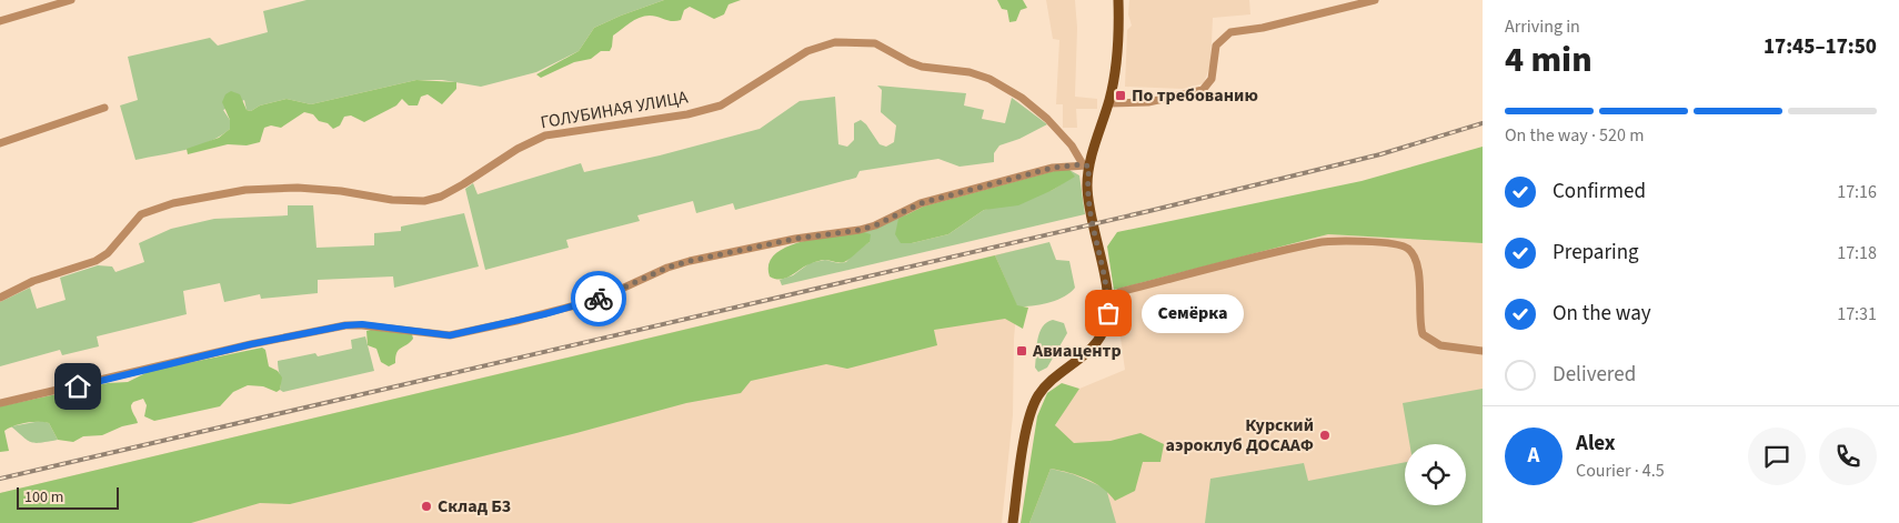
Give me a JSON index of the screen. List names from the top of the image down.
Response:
{
  "streets": {
    "street": ["ГОЛУБИНАЯ УЛИЦА"]
  },
  "places": {
    "transit": ["По требованию", "Авиацентр"],
    "other": ["Семёрка", "Курский аэроклуб ДОСААФ", "Склад Б3"]
  },
  "scale_bar": "100 m",
  "page": {
    "heading": ["4 min", "Arriving in", "17:45–17:50"],
    "panel": ["Alex", "Courier · 4.5"],
    "bar": "On the way · 520 m",
    "list": [
      ["Confirmed", "17:16"],
      ["Preparing", "17:18"],
      ["On the way", "17:31"],
      "Delivered"
    ],
    "bubble": "Семёрка",
    "round": "A",
    "scale": "100 m"
  }
}
